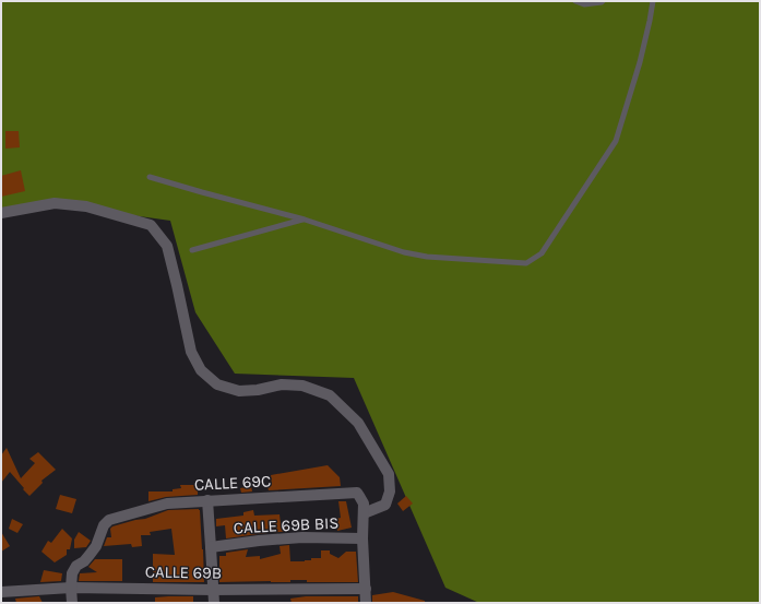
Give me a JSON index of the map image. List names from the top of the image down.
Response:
{
  "streets": {
    "street": ["CALLE 69C", "CALLE 69B BIS", "CALLE 69B"]
  },
  "crossings": [
    ["CALLE 69C", "CALLE 69B"]
  ]
}
